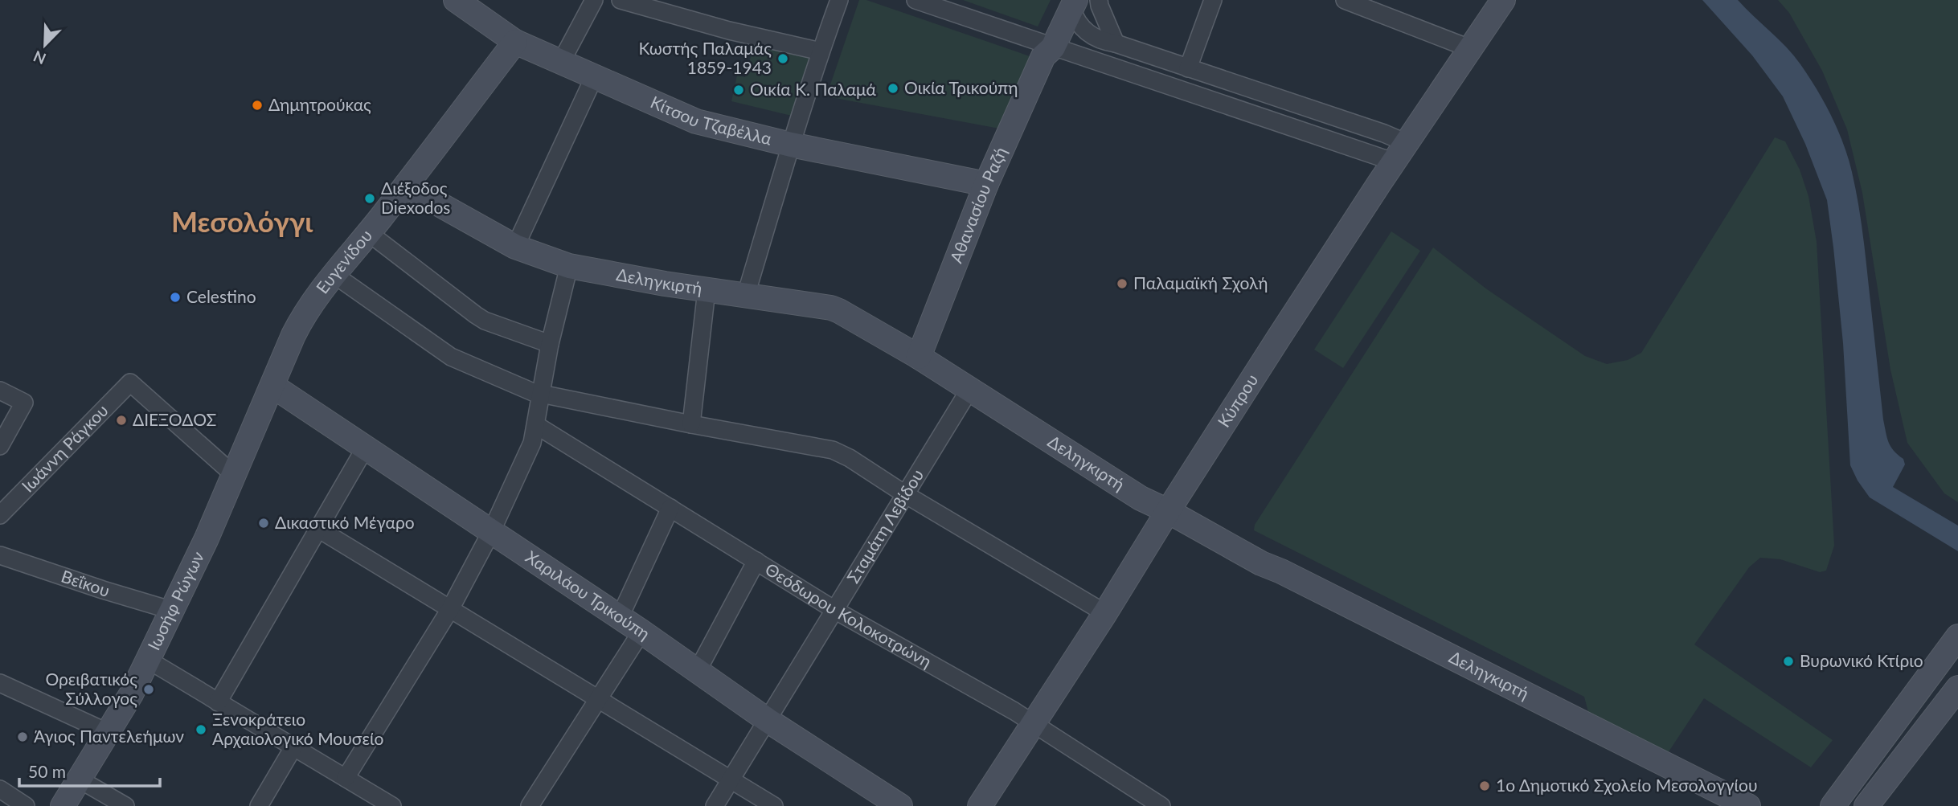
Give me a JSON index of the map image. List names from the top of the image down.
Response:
{
  "streets": {
    "street": [
      "Κίτσου Τζαβέλλα",
      "Αθανασίου Ραζή",
      "Ευγενίδου",
      "Δεληγκιρτή",
      "Κύπρου",
      "Ιωάννη Ράγκου",
      "Σταμάτη Λεβίδου",
      "Βεΐκου",
      "Χαριλάου Τρικούπη",
      "Ιωσήφ Ρώγων",
      "Θεόδωρου Κολοκοτρώνη"
    ]
  },
  "crossings": [
    ["Κίτσου Τζαβέλλα", "Αθανασίου Ραζή"],
    ["Κίτσου Τζαβέλλα", "Ευγενίδου"],
    ["Αθανασίου Ραζή", "Δεληγκιρτή"],
    ["Ευγενίδου", "Δεληγκιρτή"],
    ["Ευγενίδου", "Χαριλάου Τρικούπη"],
    ["Ευγενίδου", "Ιωσήφ Ρώγων"],
    ["Δεληγκιρτή", "Κύπρου"],
    ["Δεληγκιρτή", "Σταμάτη Λεβίδου"],
    ["Κύπρου", "Θεόδωρου Κολοκοτρώνη"],
    ["Ιωάννη Ράγκου", "Ιωσήφ Ρώγων"],
    ["Σταμάτη Λεβίδου", "Χαριλάου Τρικούπη"],
    ["Σταμάτη Λεβίδου", "Θεόδωρου Κολοκοτρώνη"],
    ["Βεΐκου", "Ιωσήφ Ρώγων"],
    ["Χαριλάου Τρικούπη", "Ιωσήφ Ρώγων"]
  ],
  "districts": ["Μεσολόγγι"],
  "places": [
    "Κωστής Παλαμάς 1859-1943",
    "Οικία Τρικούπη",
    "Οικία Κ. Παλαμά",
    "Δημητρούκας",
    "Διέξοδος Diexodos",
    "Παλαμαϊκή Σχολή",
    "Celestino",
    "ΔΙΕΞΟΔΟΣ",
    "Δικαστικό Μέγαρο",
    "Βυρωνικό Κτίριο",
    "Ορειβατικός Σύλλογος",
    "Ξενοκράτειο Αρχαιολογικό Μουσείο",
    "Άγιος Παντελεήμων",
    "1ο Δημοτικό Σχολείο Μεσολογγίου"
  ],
  "scale_bar": "50 m",
  "north": "bottom left"
}
